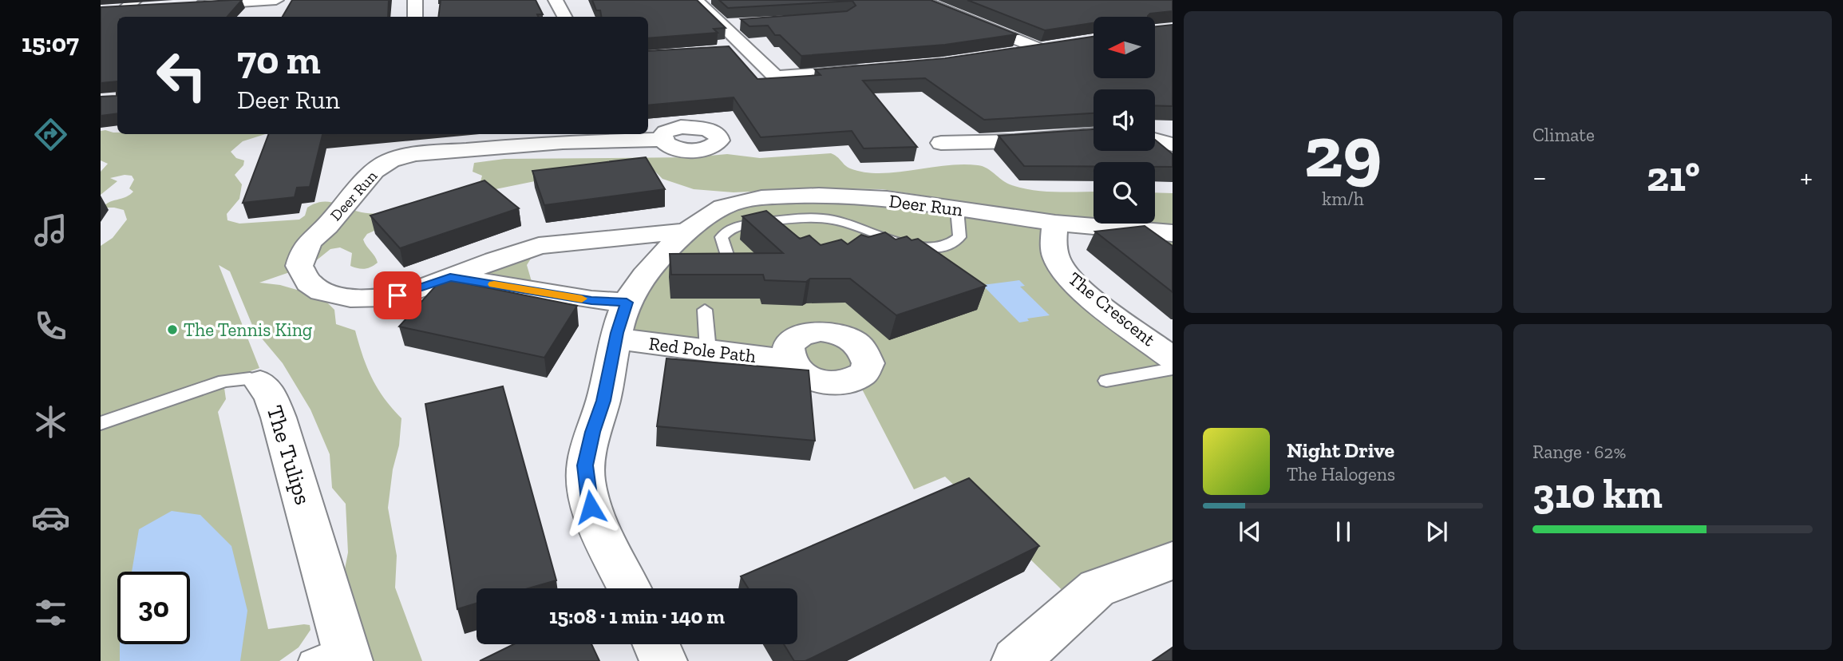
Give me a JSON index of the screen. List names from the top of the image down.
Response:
{
  "streets": {
    "street": [
      "Deer Run",
      "The Crescent",
      "Red Pole Path",
      "The Tulips"
    ]
  },
  "crossings": [
    ["Deer Run", "The Crescent"]
  ],
  "places": ["The Tennis King"],
  "north": "left",
  "page": {
    "tabs": "15:07",
    "tile": [
      ["29", "km/h"],
      "Climate",
      ["Range · 62%", "310 km"]
    ],
    "turn": ["70 m", "Deer Run"],
    "heat": ["−", "21°", "+"],
    "song": ["Night Drive", "The Halogens"],
    "limit": "30",
    "trip": "15:08 · 1 min · 140 m"
  }
}
